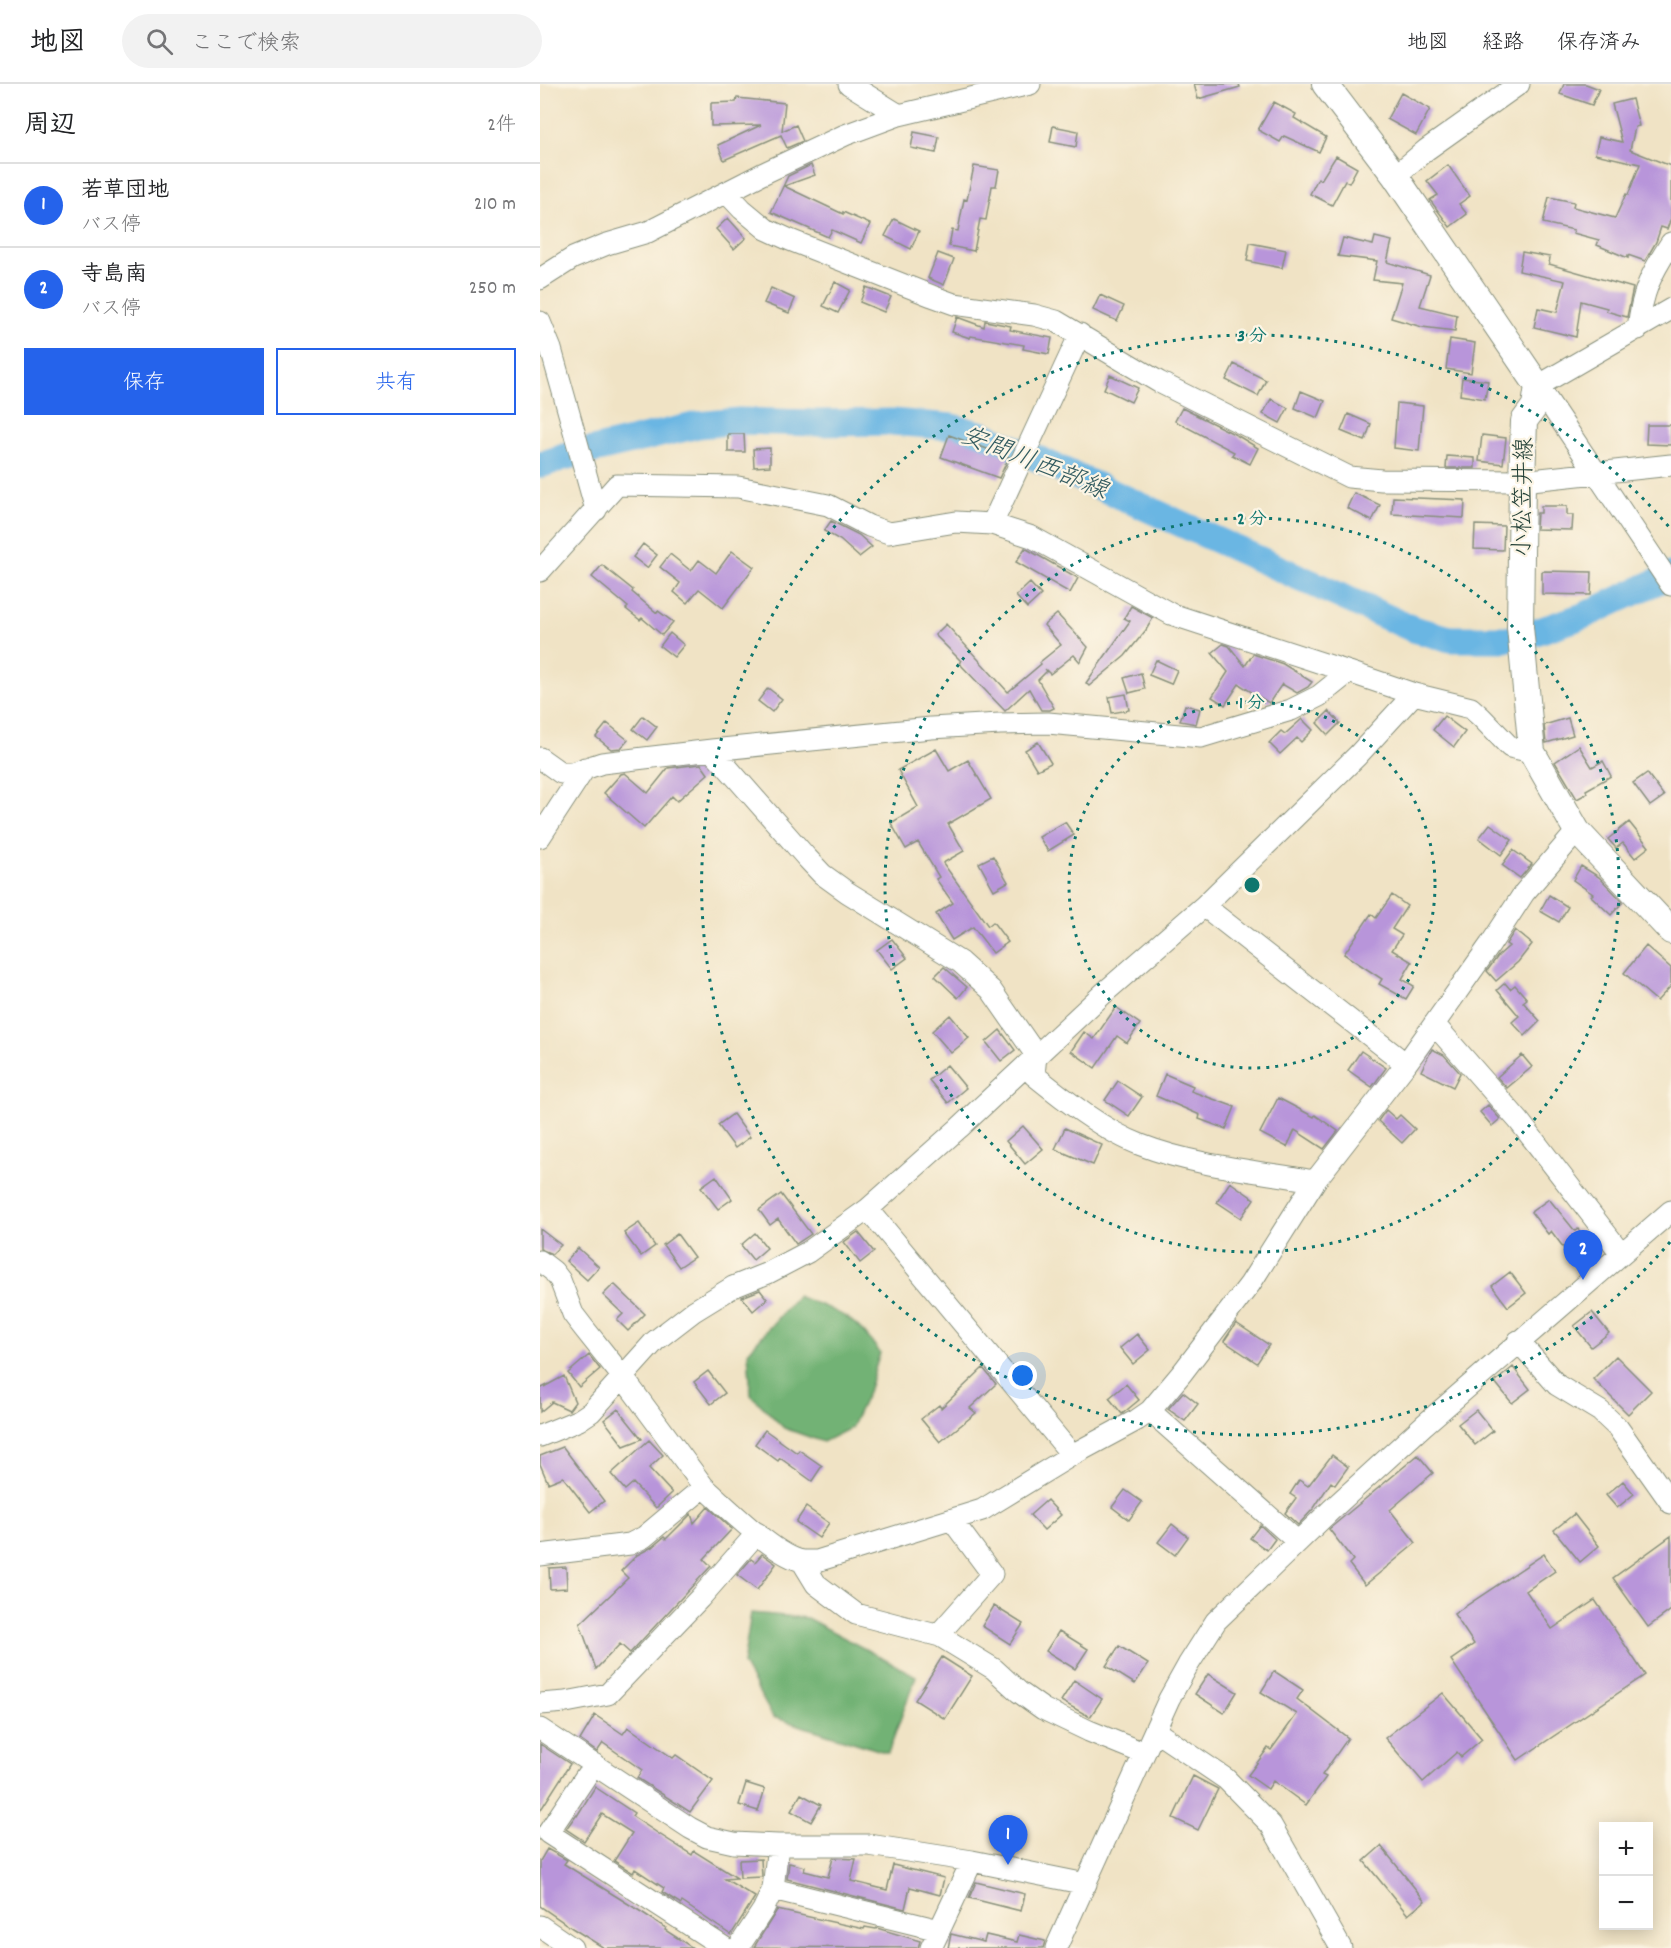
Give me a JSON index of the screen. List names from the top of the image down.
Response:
{
  "streets": {
    "main road": ["小松笠井線"]
  },
  "water": ["安間川西部線"],
  "page": {
    "header": "地図",
    "search": "ここで検索",
    "nav": ["地図", "経路", "保存済み"],
    "heading": ["周辺", "2件"],
    "list": [
      {
        "mark": "1",
        "name": "若草団地",
        "note": "バス停",
        "value": "210 m"
      },
      {
        "mark": "2",
        "name": "寺島南",
        "note": "バス停",
        "value": "250 m"
      }
    ],
    "buttons": ["保存", "共有"],
    "pins": ["2", "1"],
    "map_buttons": ["+", "−"]
  },
  "rings": ["3 分", "2 分", "1 分"]
}
